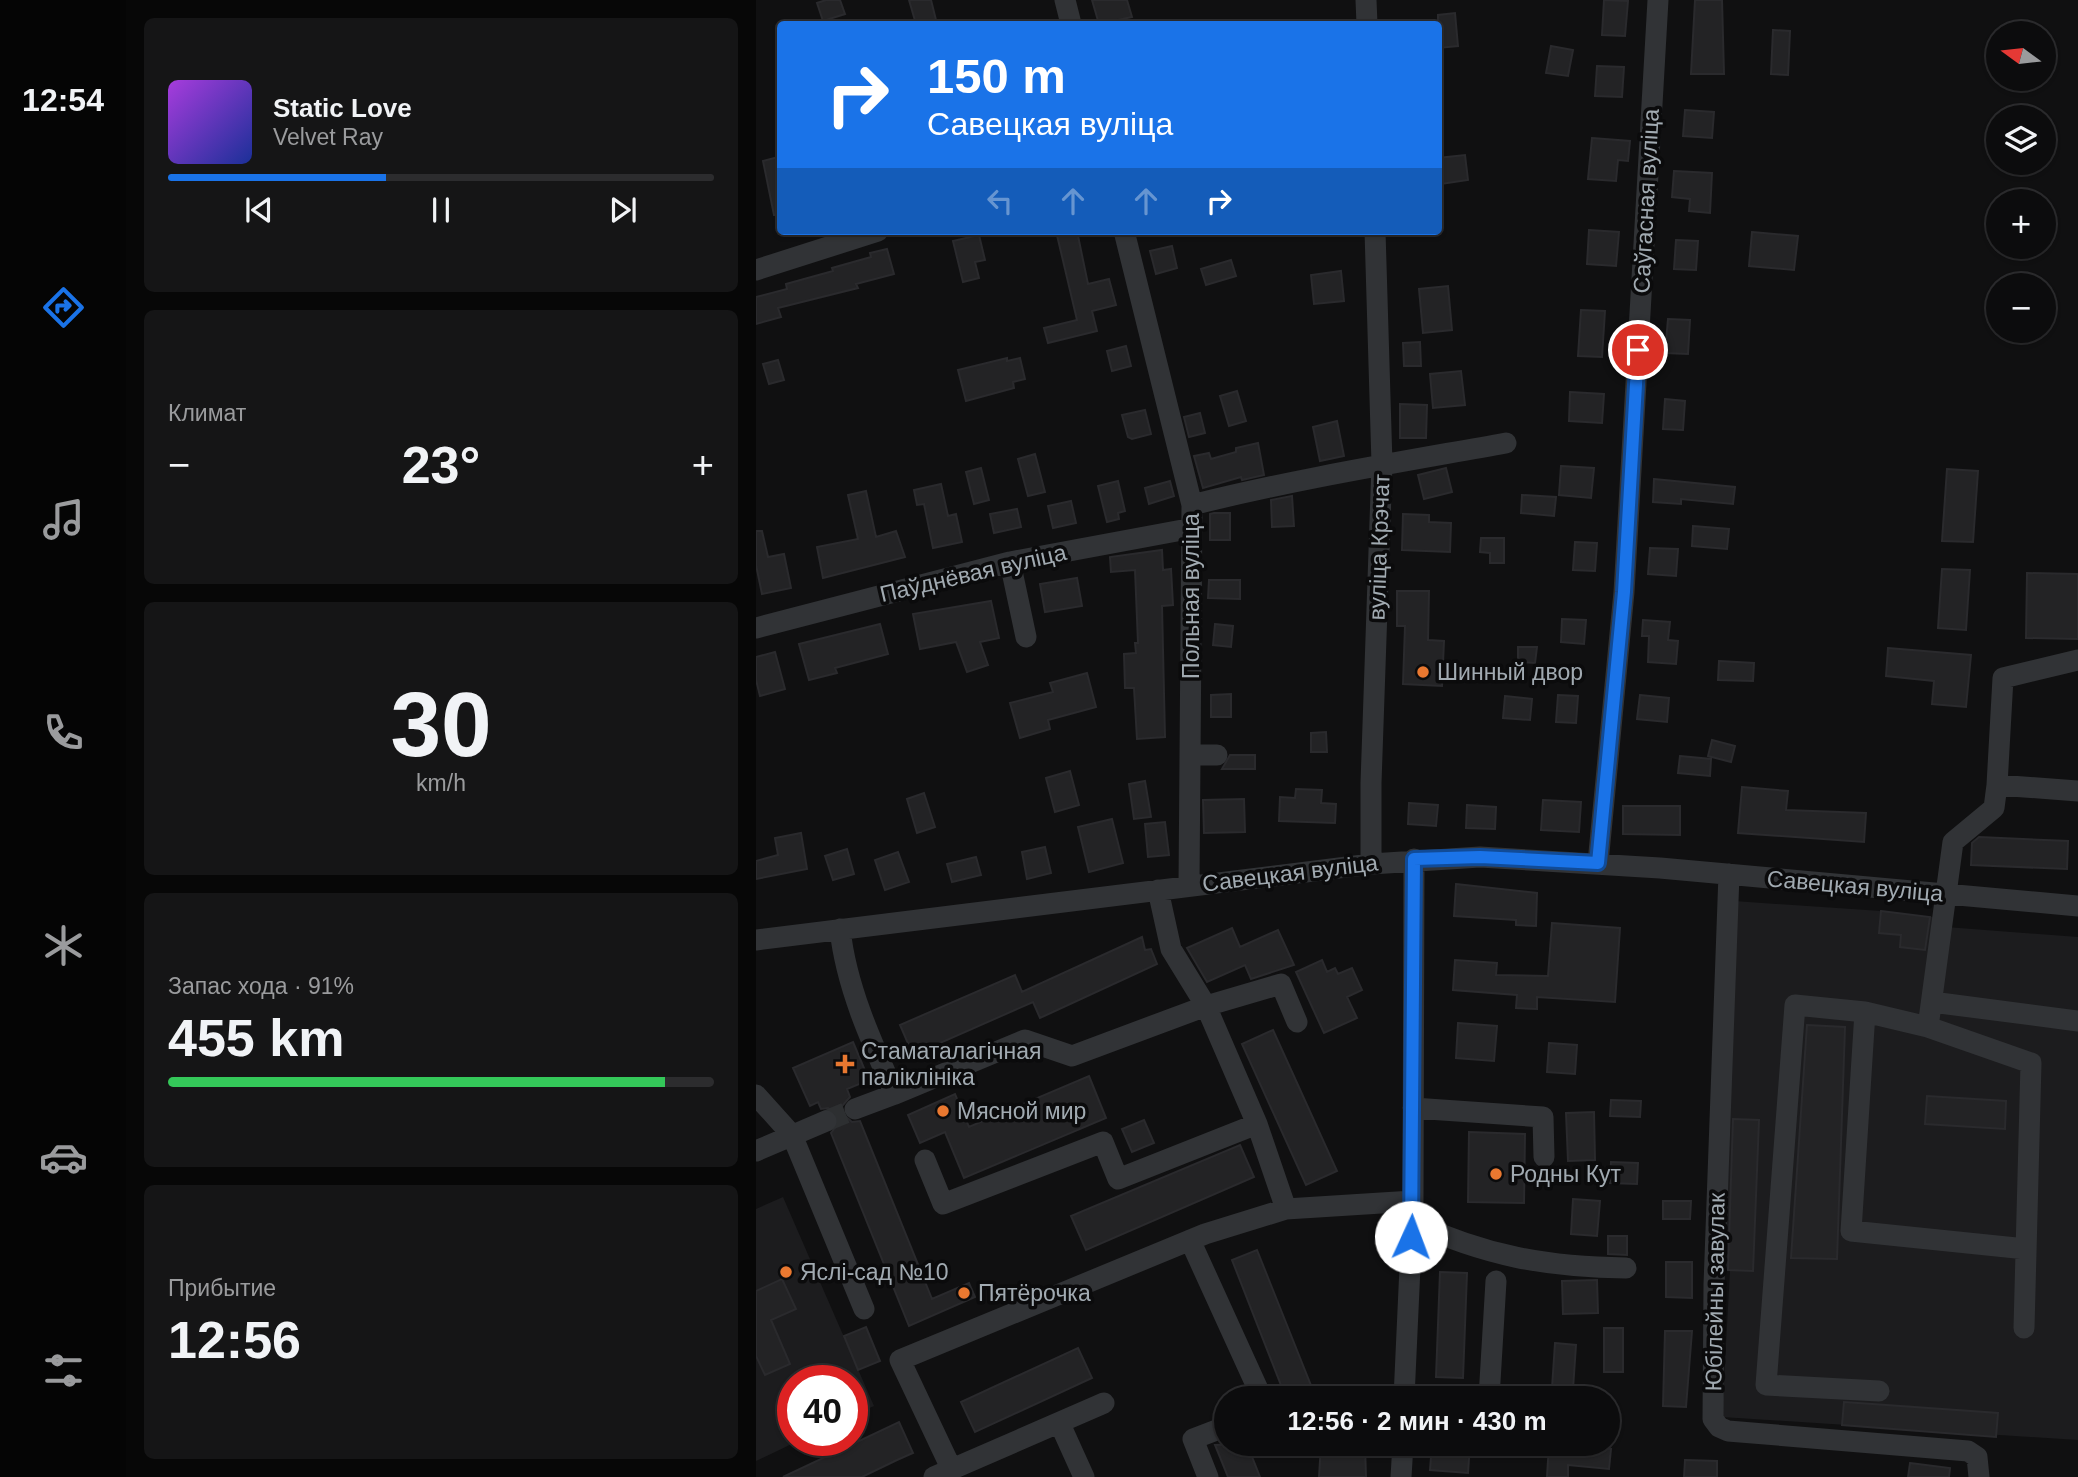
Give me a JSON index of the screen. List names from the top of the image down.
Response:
{
  "streets": {
    "street": [
      "Саўгасная вуліца",
      "вуліца Крэчат",
      "Паўднёвая вуліца",
      "Польная вуліца",
      "Савецкая вуліца",
      "Юбілейны завулак"
    ]
  },
  "crossings": [
    ["Саўгасная вуліца", "Савецкая вуліца"],
    ["вуліца Крэчат", "Савецкая вуліца"],
    ["Паўднёвая вуліца", "Польная вуліца"],
    ["Польная вуліца", "Савецкая вуліца"],
    ["Савецкая вуліца", "Юбілейны завулак"]
  ],
  "places": {
    "other": [
      "Шинный двор",
      "Мясной мир",
      "Родны Кут",
      "Яслі-сад №10",
      "Пятёрочка"
    ],
    "health": ["Стаматалагічная паліклініка"]
  },
  "north": "left",
  "page": {
    "tabs": "12:54",
    "map_buttons": ["+", "−"],
    "turn": ["150 m", "Савецкая вуліца"],
    "song": ["Static Love", "Velvet Ray"],
    "tile": [
      "Климат",
      ["30", "km/h"],
      ["Запас хода · 91%", "455 km"],
      ["Прибытие", "12:56"]
    ],
    "heat": ["−", "23°", "+"],
    "limit": "40",
    "trip": "12:56 · 2 мин · 430 m"
  }
}
